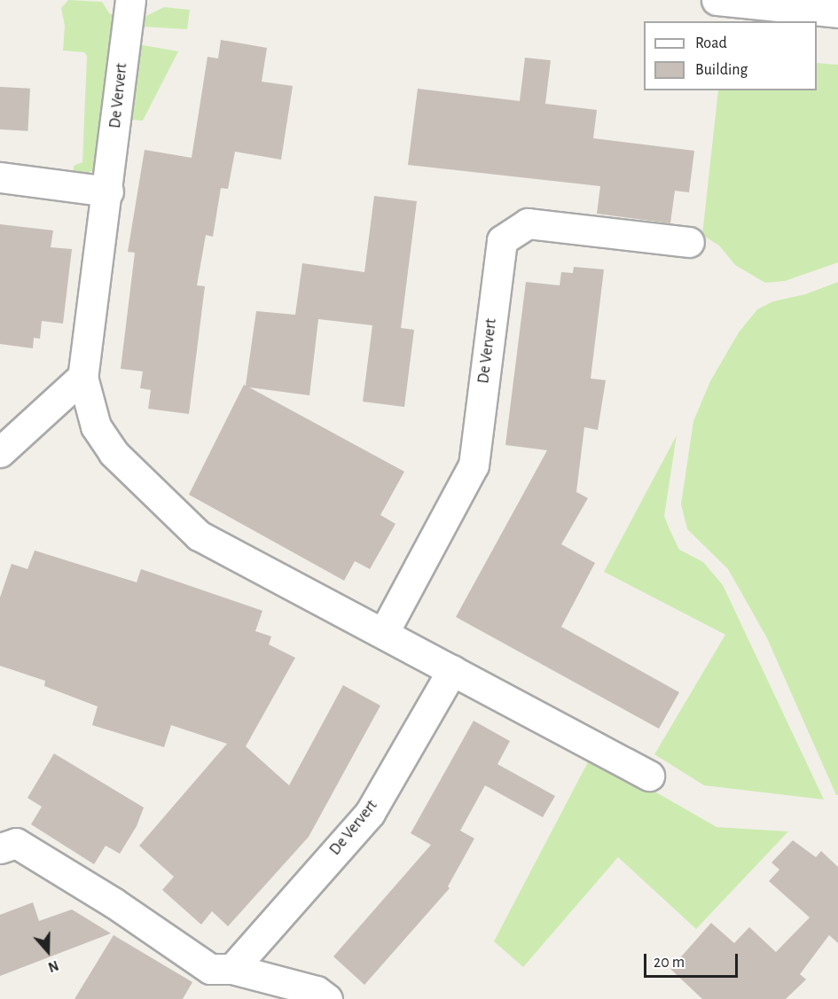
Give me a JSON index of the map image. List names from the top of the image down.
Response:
{
  "streets": {
    "street": ["De Ververt"]
  },
  "legend": ["Road", "Building"],
  "scale_bar": "20 m",
  "north": "bottom"
}
